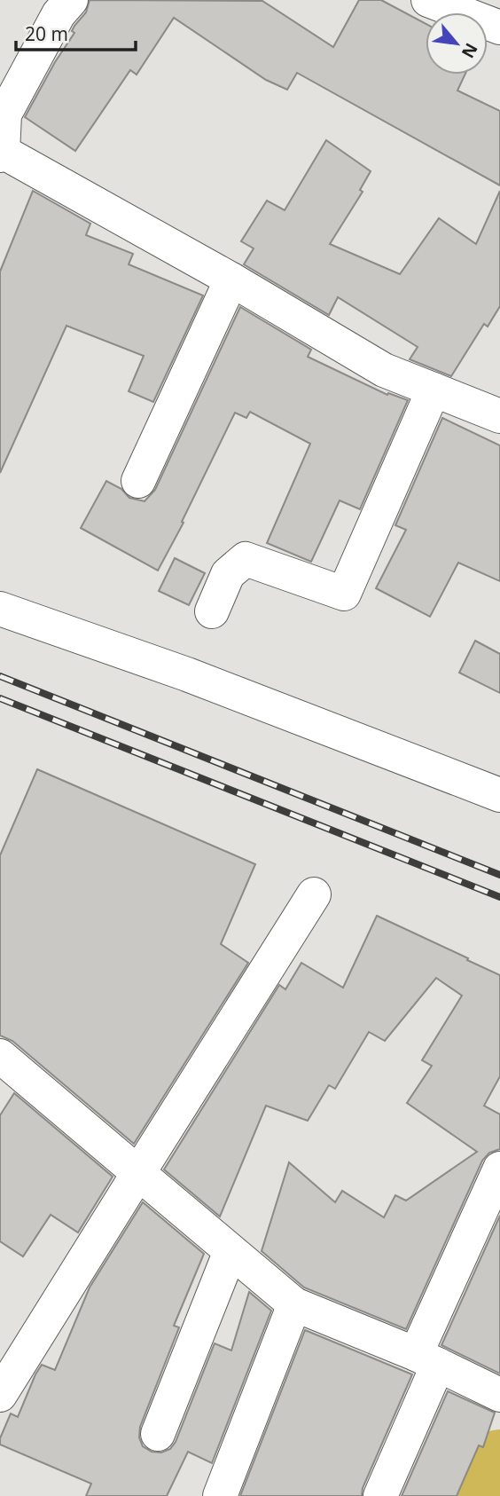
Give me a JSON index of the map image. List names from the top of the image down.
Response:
{
  "scale_bar": "20 m",
  "north": "bottom right"
}
